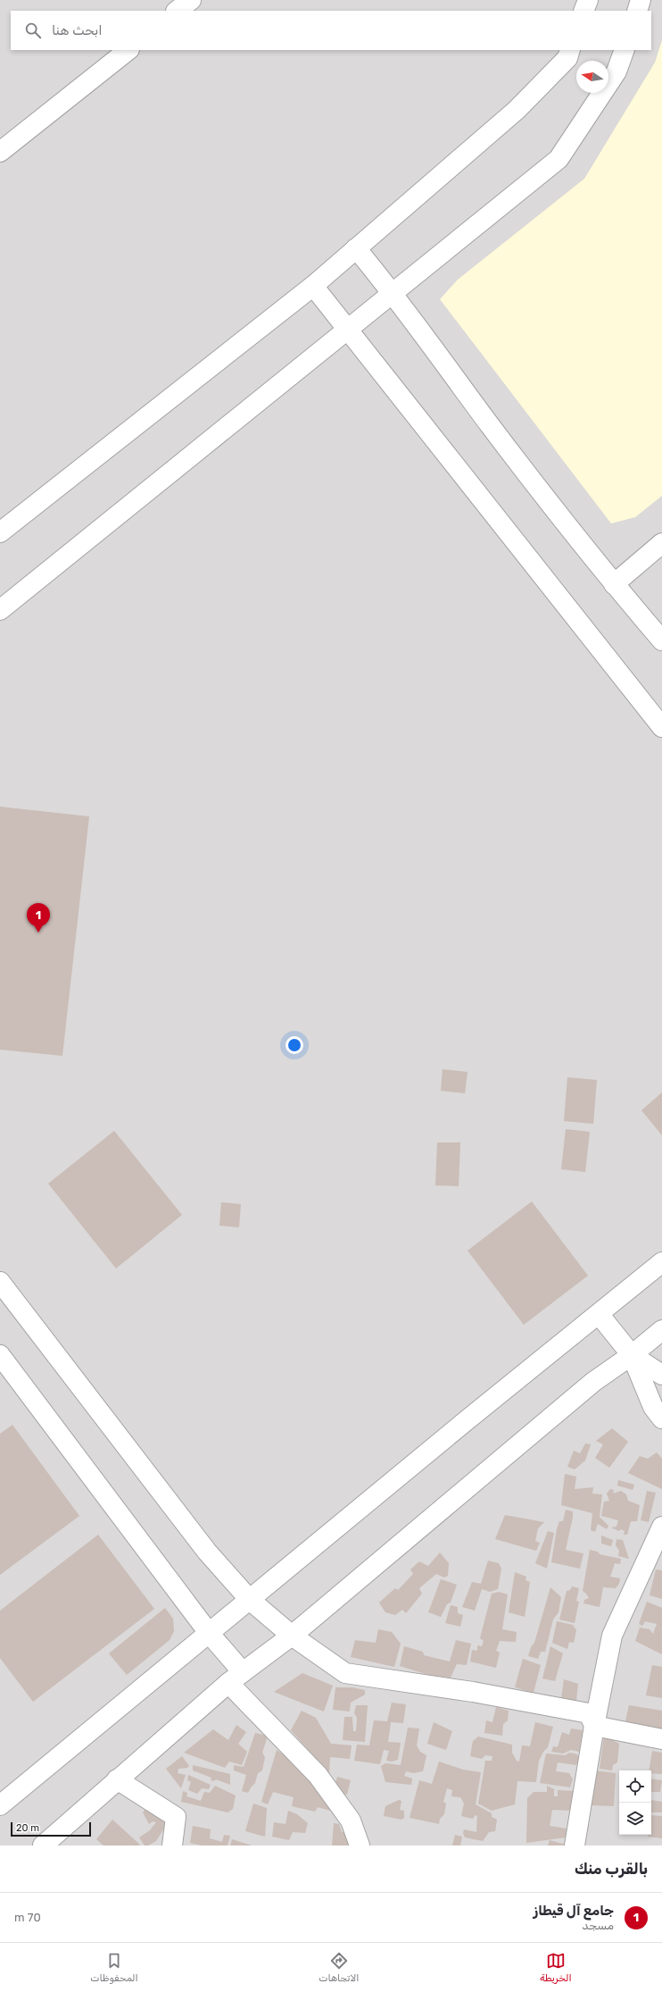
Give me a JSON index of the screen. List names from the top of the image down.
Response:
{
  "scale_bar": "20 m",
  "north": "left",
  "page": {
    "search": "ابحث هنا",
    "pins": "1",
    "scale": "20 m",
    "heading": "بالقرب منك",
    "list": [
      {
        "mark": "1",
        "name": "جامع آل قيطاز",
        "note": "مسجد",
        "value": "70 m"
      }
    ],
    "nav": ["الخريطة", "الاتجاهات", "المحفوظات"]
  }
}
